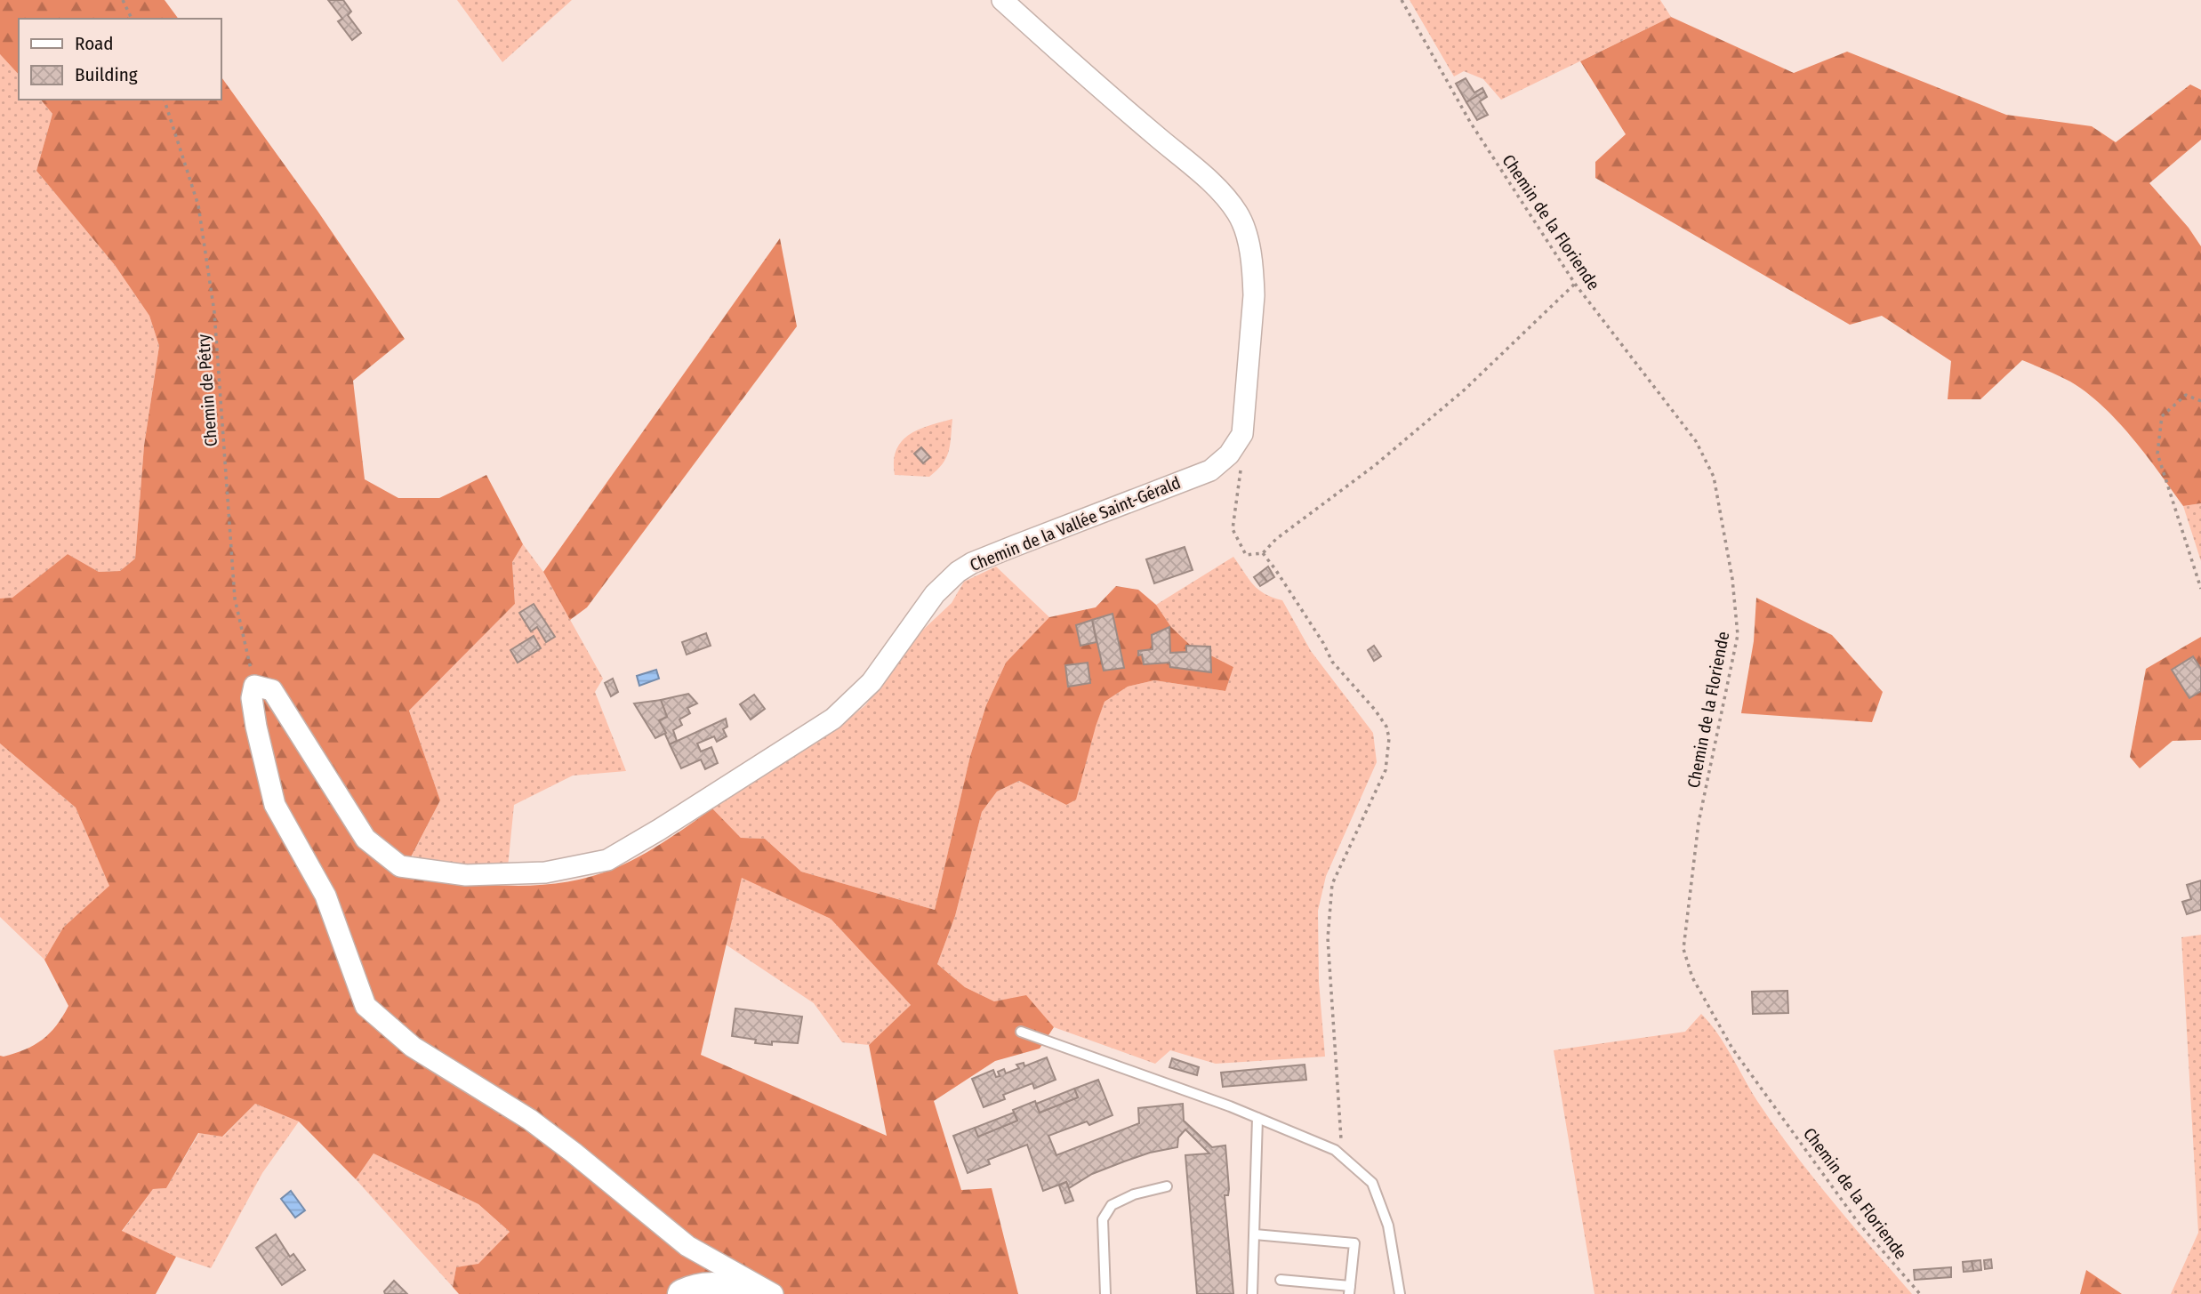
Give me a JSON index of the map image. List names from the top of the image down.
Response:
{
  "streets": {
    "street": ["Chemin de la Vallée Saint-Gérald"],
    "path": ["Chemin de la Floriende", "Chemin de Pétry"]
  },
  "crossings": [
    ["Chemin de Pétry", "Chemin de la Vallée Saint-Gérald"]
  ],
  "legend": ["Road", "Building"]
}
